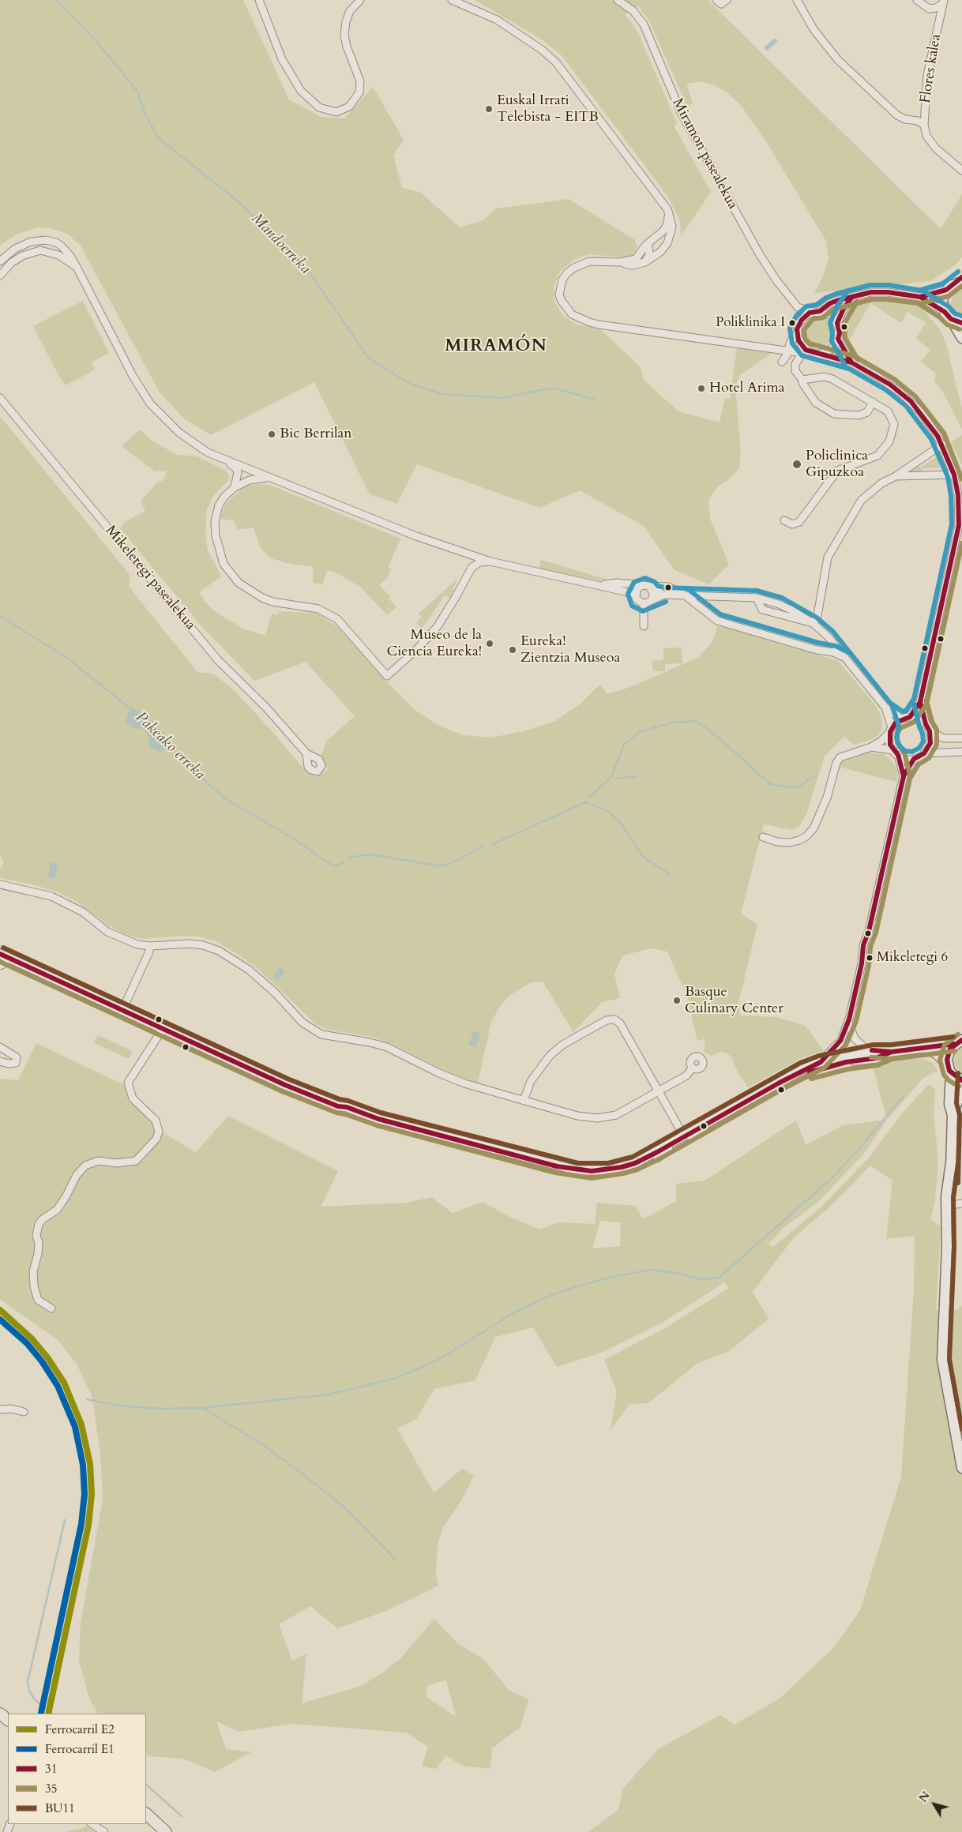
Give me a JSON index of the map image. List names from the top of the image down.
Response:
{
  "streets": {
    "street": ["Flores kalea", "Miramon pasealekua", "Mikeletegi pasealekua"]
  },
  "districts": ["MIRAMÓN"],
  "water": ["Mandoerreka", "Pakeako erreka"],
  "places": [
    "Euskal Irrati Telebista - EITB",
    "Poliklinika I",
    "Hotel Arima",
    "Bic Berrilan",
    "Policlinica Gipuzkoa",
    "Museo de la Ciencia Eureka!",
    "Eureka! Zientzia Museoa",
    "Mikeletegi 6",
    "Basque Culinary Center"
  ],
  "lines": [
    "transit line 31",
    "transit line 35",
    "transit line BU11",
    "rail line E2",
    "rail line E1"
  ],
  "legend": [
    "Ferrocarril E2",
    "Ferrocarril E1",
    "31",
    "35",
    "BU11"
  ],
  "north": "top left"
}
